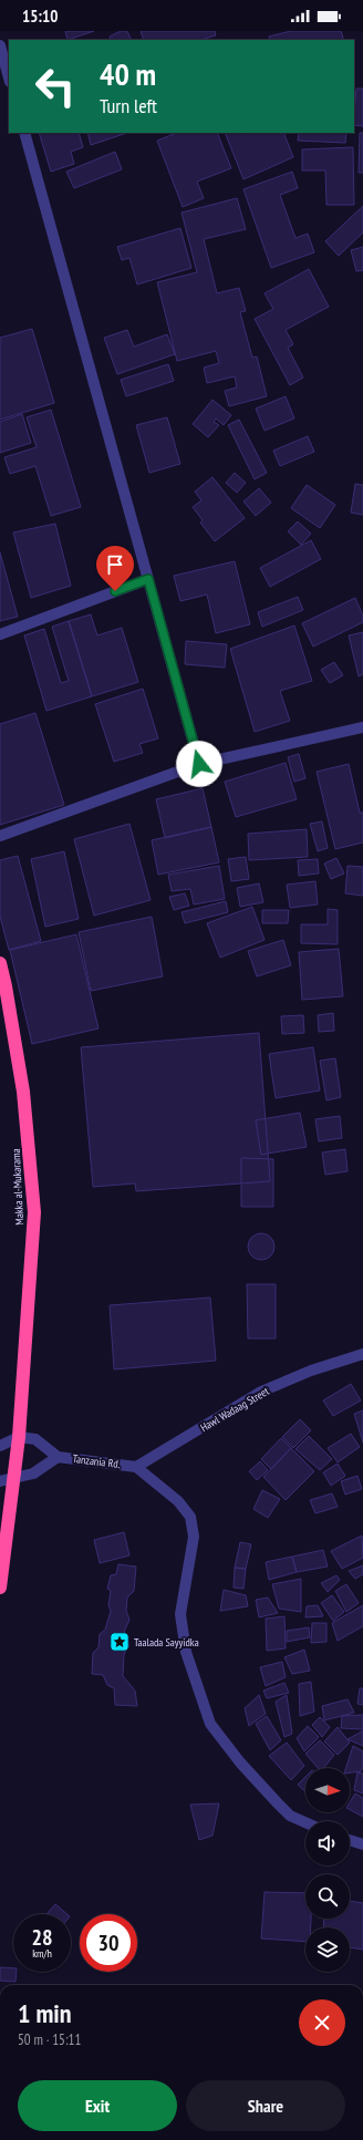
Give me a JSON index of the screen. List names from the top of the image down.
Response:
{
  "streets": {
    "highway": ["Makka al-Mukarama"],
    "street": ["Hawl Wadaag Street", "Tanzania Rd."]
  },
  "crossings": [
    ["Makka al-Mukarama", "Tanzania Rd."],
    ["Hawl Wadaag Street", "Tanzania Rd."]
  ],
  "places": {
    "place": ["Taalada Sayyidka"]
  },
  "north": "right",
  "page": {
    "status": "15:10",
    "turn": ["40 m", "Turn left"],
    "speed": "28 km/h",
    "limit": "30",
    "heading": ["1 min", "50 m · 15:11"],
    "buttons": ["Exit", "Share"]
  }
}
